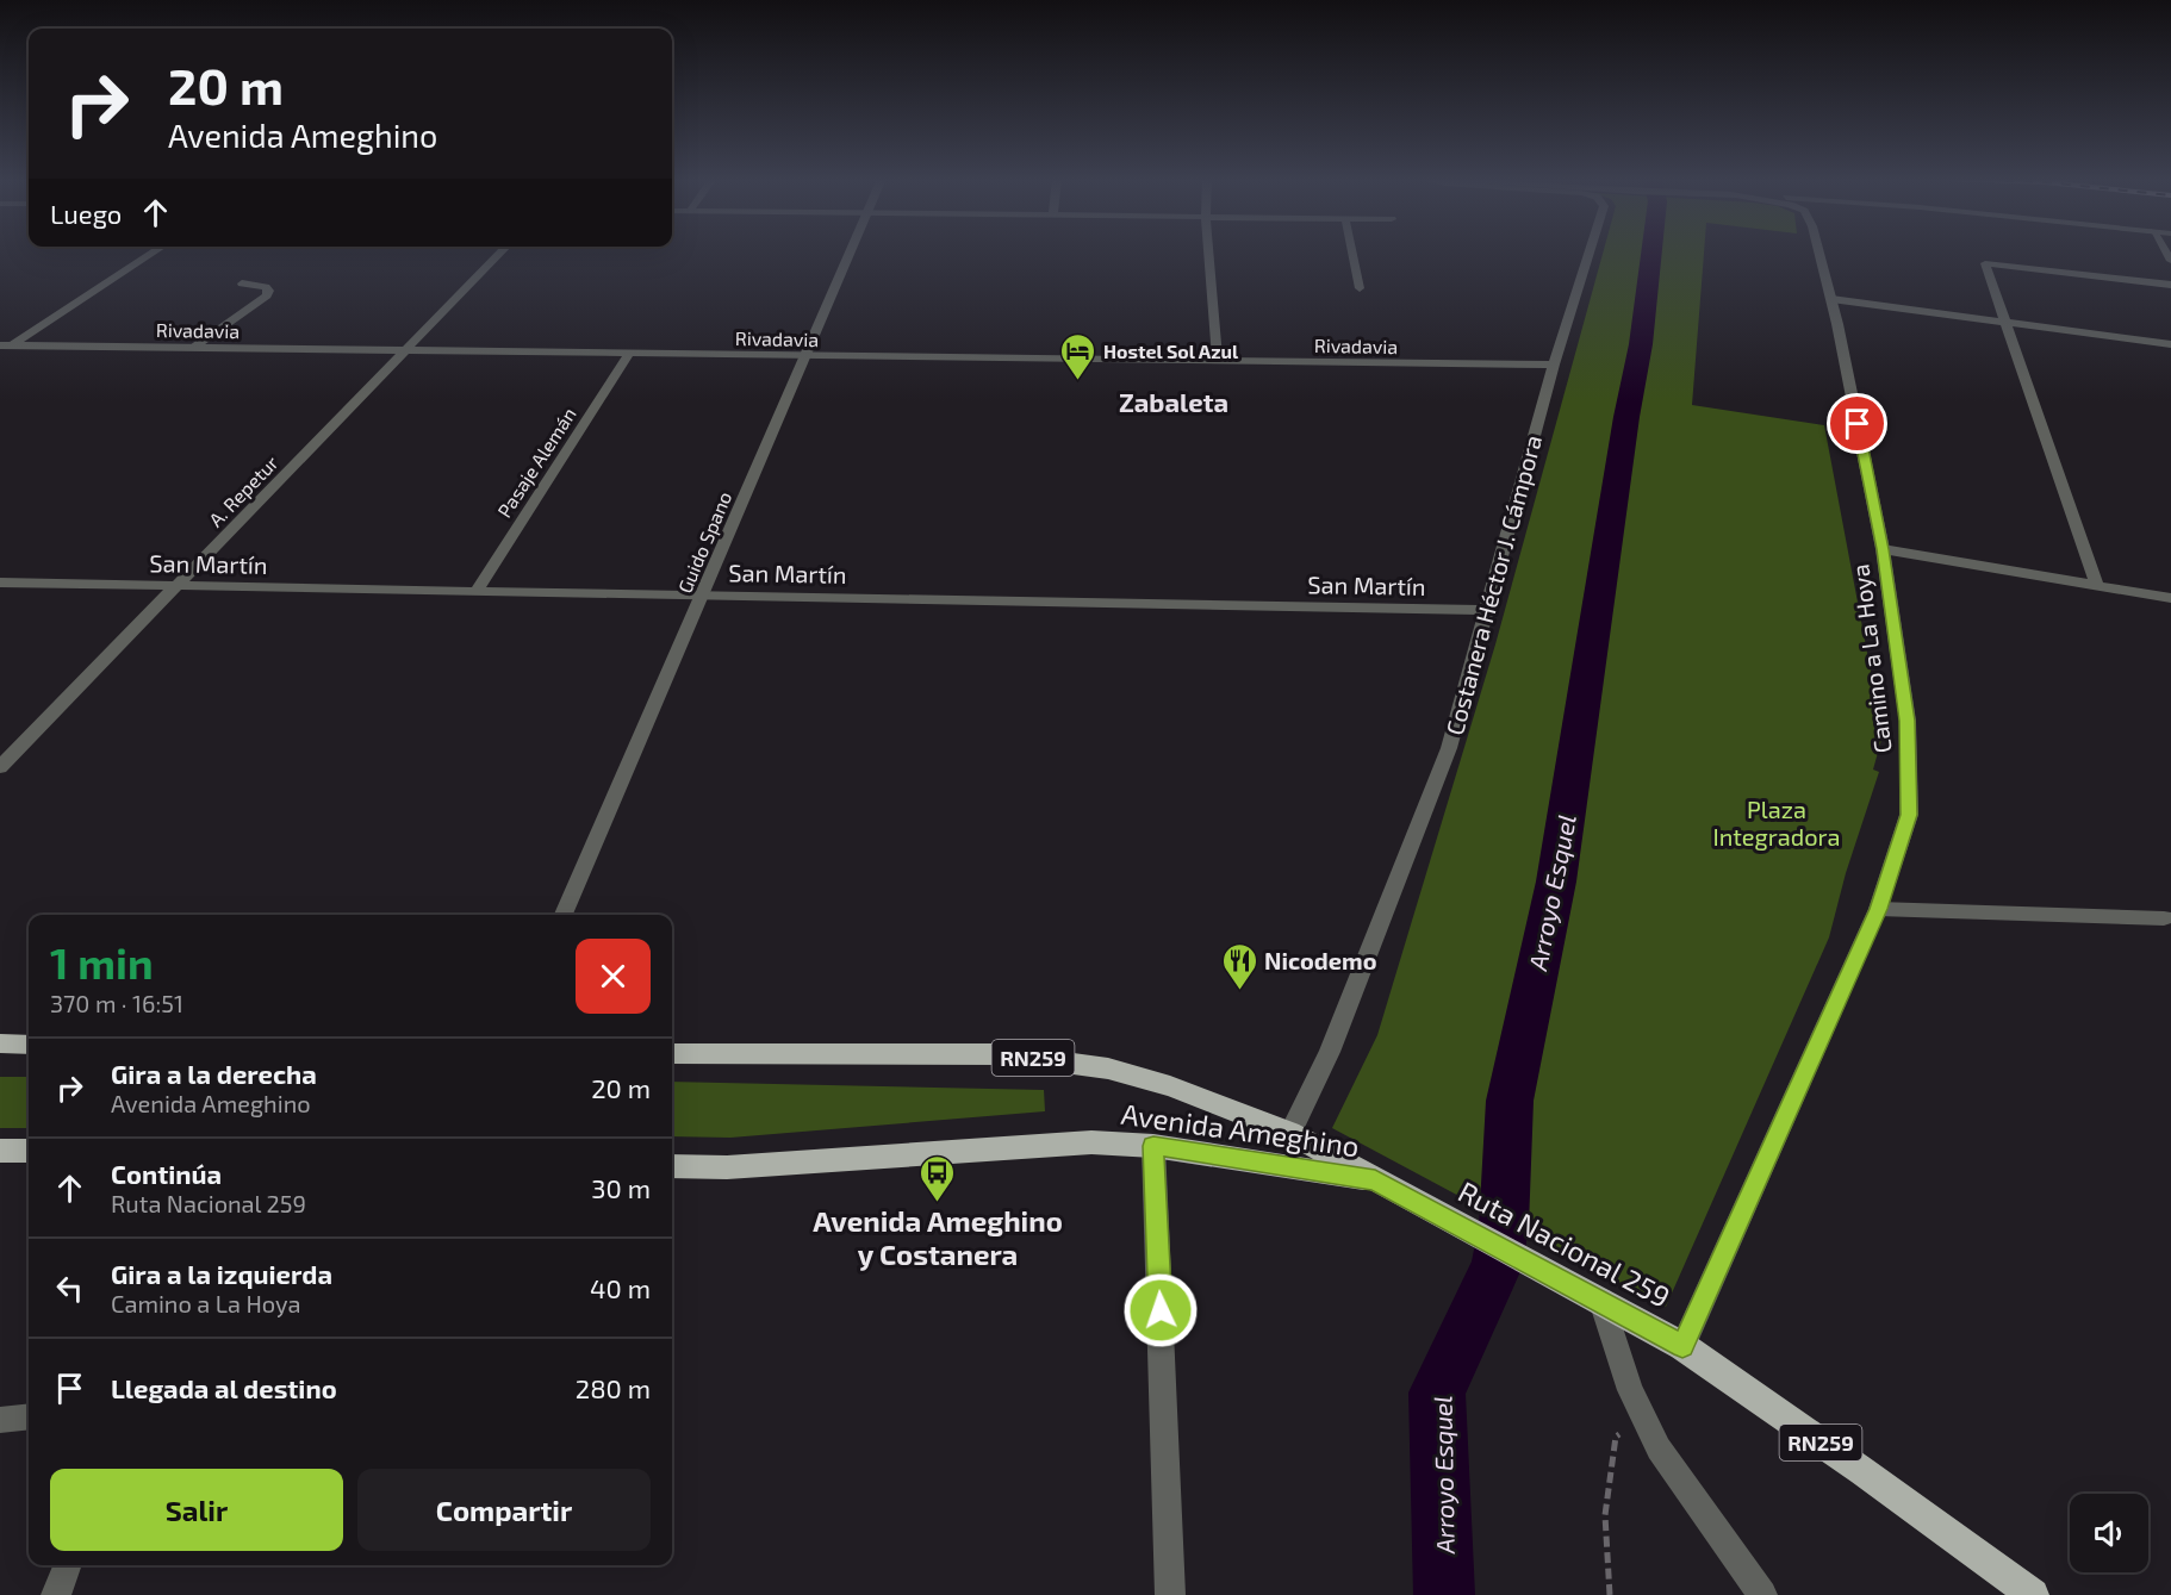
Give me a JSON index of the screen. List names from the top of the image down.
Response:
{
  "streets": {
    "highway": ["RN259", "Avenida Ameghino", "Ruta Nacional 259"],
    "street": [
      "Rivadavia",
      "Pasaje Alemán",
      "A. Repetur",
      "Guido Spano",
      "San Martín",
      "Costanera Héctor J. Cámpora",
      "Camino a La Hoya"
    ]
  },
  "crossings": [
    ["Rivadavia", "Pasaje Alemán"],
    ["Rivadavia", "A. Repetur"],
    ["Rivadavia", "Guido Spano"],
    ["Rivadavia", "Costanera Héctor J. Cámpora"],
    ["Pasaje Alemán", "San Martín"],
    ["A. Repetur", "San Martín"],
    ["Guido Spano", "San Martín"],
    ["San Martín", "Costanera Héctor J. Cámpora"],
    ["Costanera Héctor J. Cámpora", "Avenida Ameghino"],
    ["Camino a La Hoya", "Ruta Nacional 259"],
    ["Avenida Ameghino", "Ruta Nacional 259"]
  ],
  "districts": ["Zabaleta"],
  "water": ["Arroyo Esquel"],
  "parks": ["Plaza Integradora"],
  "places": {
    "hotel": ["Hostel Sol Azul"],
    "restaurant": ["Nicodemo"],
    "bus stop": ["Avenida Ameghino y Costanera"]
  },
  "page": {
    "turn": ["20 m", "Avenida Ameghino"],
    "then": "Luego",
    "heading": ["1 min", "370 m · 16:51"],
    "list": [
      {
        "name": "Gira a la derecha",
        "note": "Avenida Ameghino",
        "value": "20 m"
      },
      {
        "name": "Continúa",
        "note": "Ruta Nacional 259",
        "value": "30 m"
      },
      {
        "name": "Gira a la izquierda",
        "note": "Camino a La Hoya",
        "value": "40 m"
      },
      {
        "name": "Llegada al destino",
        "value": "280 m"
      }
    ],
    "buttons": ["Salir", "Compartir"]
  }
}
